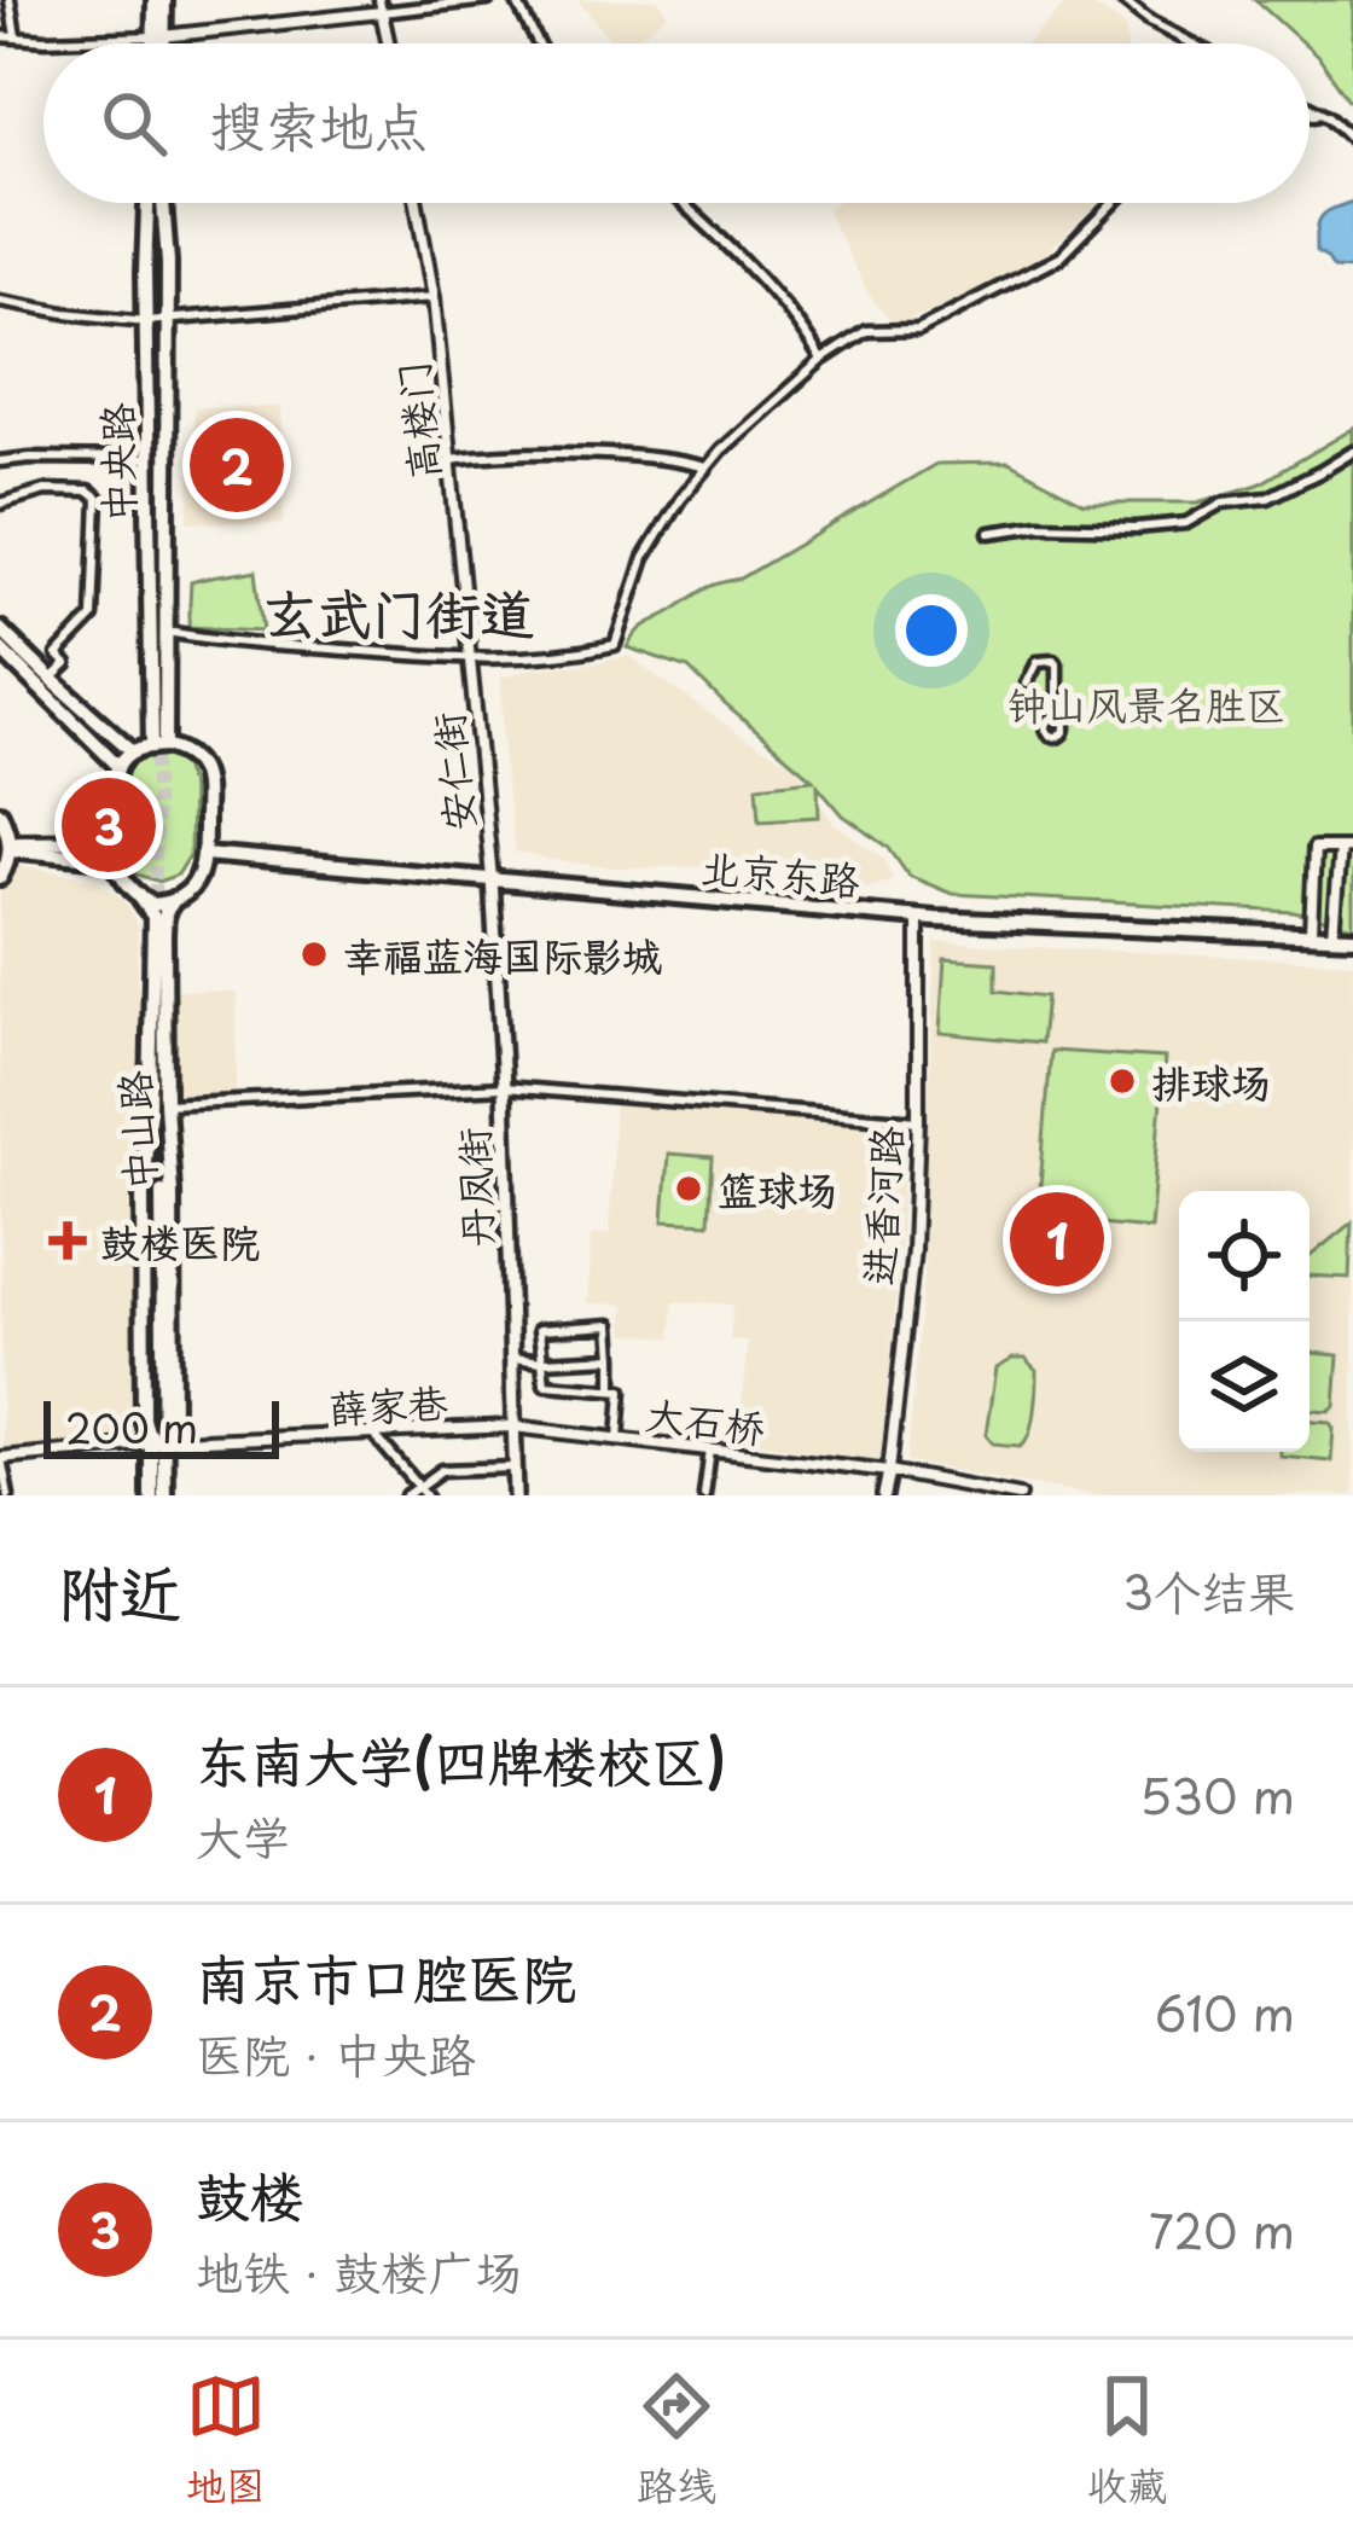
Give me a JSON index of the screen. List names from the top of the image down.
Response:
{
  "streets": {
    "main road": [
      "中央路",
      "北京东路",
      "中山路",
      "丹凤街",
      "进香河路"
    ],
    "street": [
      "高楼门",
      "安仁街",
      "薛家巷",
      "大石桥"
    ]
  },
  "crossings": [
    ["高楼门", "安仁街"],
    ["中央路", "北京东路"],
    ["中央路", "中山路"],
    ["安仁街", "北京东路"],
    ["安仁街", "丹凤街"],
    ["北京东路", "中山路"],
    ["北京东路", "丹凤街"],
    ["北京东路", "进香河路"],
    ["中山路", "薛家巷"],
    ["丹凤街", "薛家巷"],
    ["丹凤街", "大石桥"],
    ["进香河路", "大石桥"],
    ["薛家巷", "大石桥"]
  ],
  "districts": ["玄武门街道"],
  "parks": ["钟山风景名胜区"],
  "places": {
    "other": ["幸福蓝海国际影城", "排球场", "篮球场"],
    "health": ["鼓楼医院"]
  },
  "scale_bar": "200 m",
  "page": {
    "search": "搜索地点",
    "pins": ["2", "3", "1"],
    "scale": "200 m",
    "heading": ["附近", "3个结果"],
    "list": [
      {
        "mark": "1",
        "name": "东南大学(四牌楼校区)",
        "note": "大学",
        "value": "530 m"
      },
      {
        "mark": "2",
        "name": "南京市口腔医院",
        "note": "医院 · 中央路",
        "value": "610 m"
      },
      {
        "mark": "3",
        "name": "鼓楼",
        "note": "地铁 · 鼓楼广场",
        "value": "720 m"
      }
    ],
    "nav": ["地图", "路线", "收藏"]
  }
}
